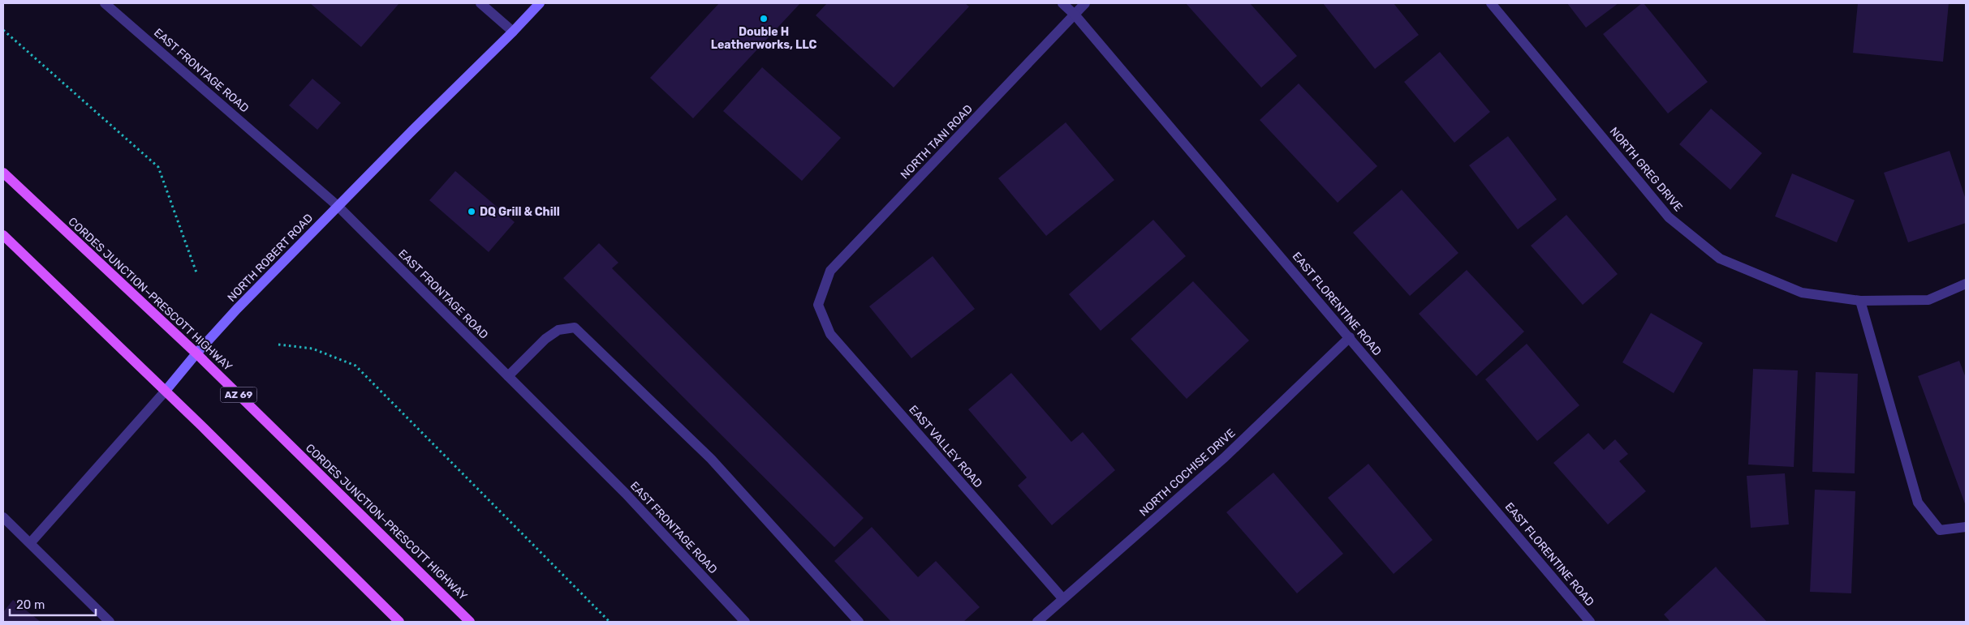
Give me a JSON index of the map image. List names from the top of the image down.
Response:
{
  "streets": {
    "main road": ["NORTH ROBERT ROAD", "CORDES JUNCTION–PRESCOTT HIGHWAY", "AZ 69"],
    "street": [
      "EAST FRONTAGE ROAD",
      "NORTH TANI ROAD",
      "NORTH GREG DRIVE",
      "EAST FLORENTINE ROAD",
      "EAST VALLEY ROAD",
      "NORTH COCHISE DRIVE"
    ]
  },
  "crossings": [
    ["EAST FRONTAGE ROAD", "NORTH ROBERT ROAD"],
    ["NORTH TANI ROAD", "EAST FLORENTINE ROAD"],
    ["NORTH TANI ROAD", "EAST VALLEY ROAD"],
    ["NORTH ROBERT ROAD", "CORDES JUNCTION–PRESCOTT HIGHWAY"],
    ["EAST FLORENTINE ROAD", "NORTH COCHISE DRIVE"],
    ["EAST VALLEY ROAD", "NORTH COCHISE DRIVE"]
  ],
  "places": ["Double H Leatherworks, LLC", "DQ Grill & Chill"],
  "scale_bar": "20 m"
}
